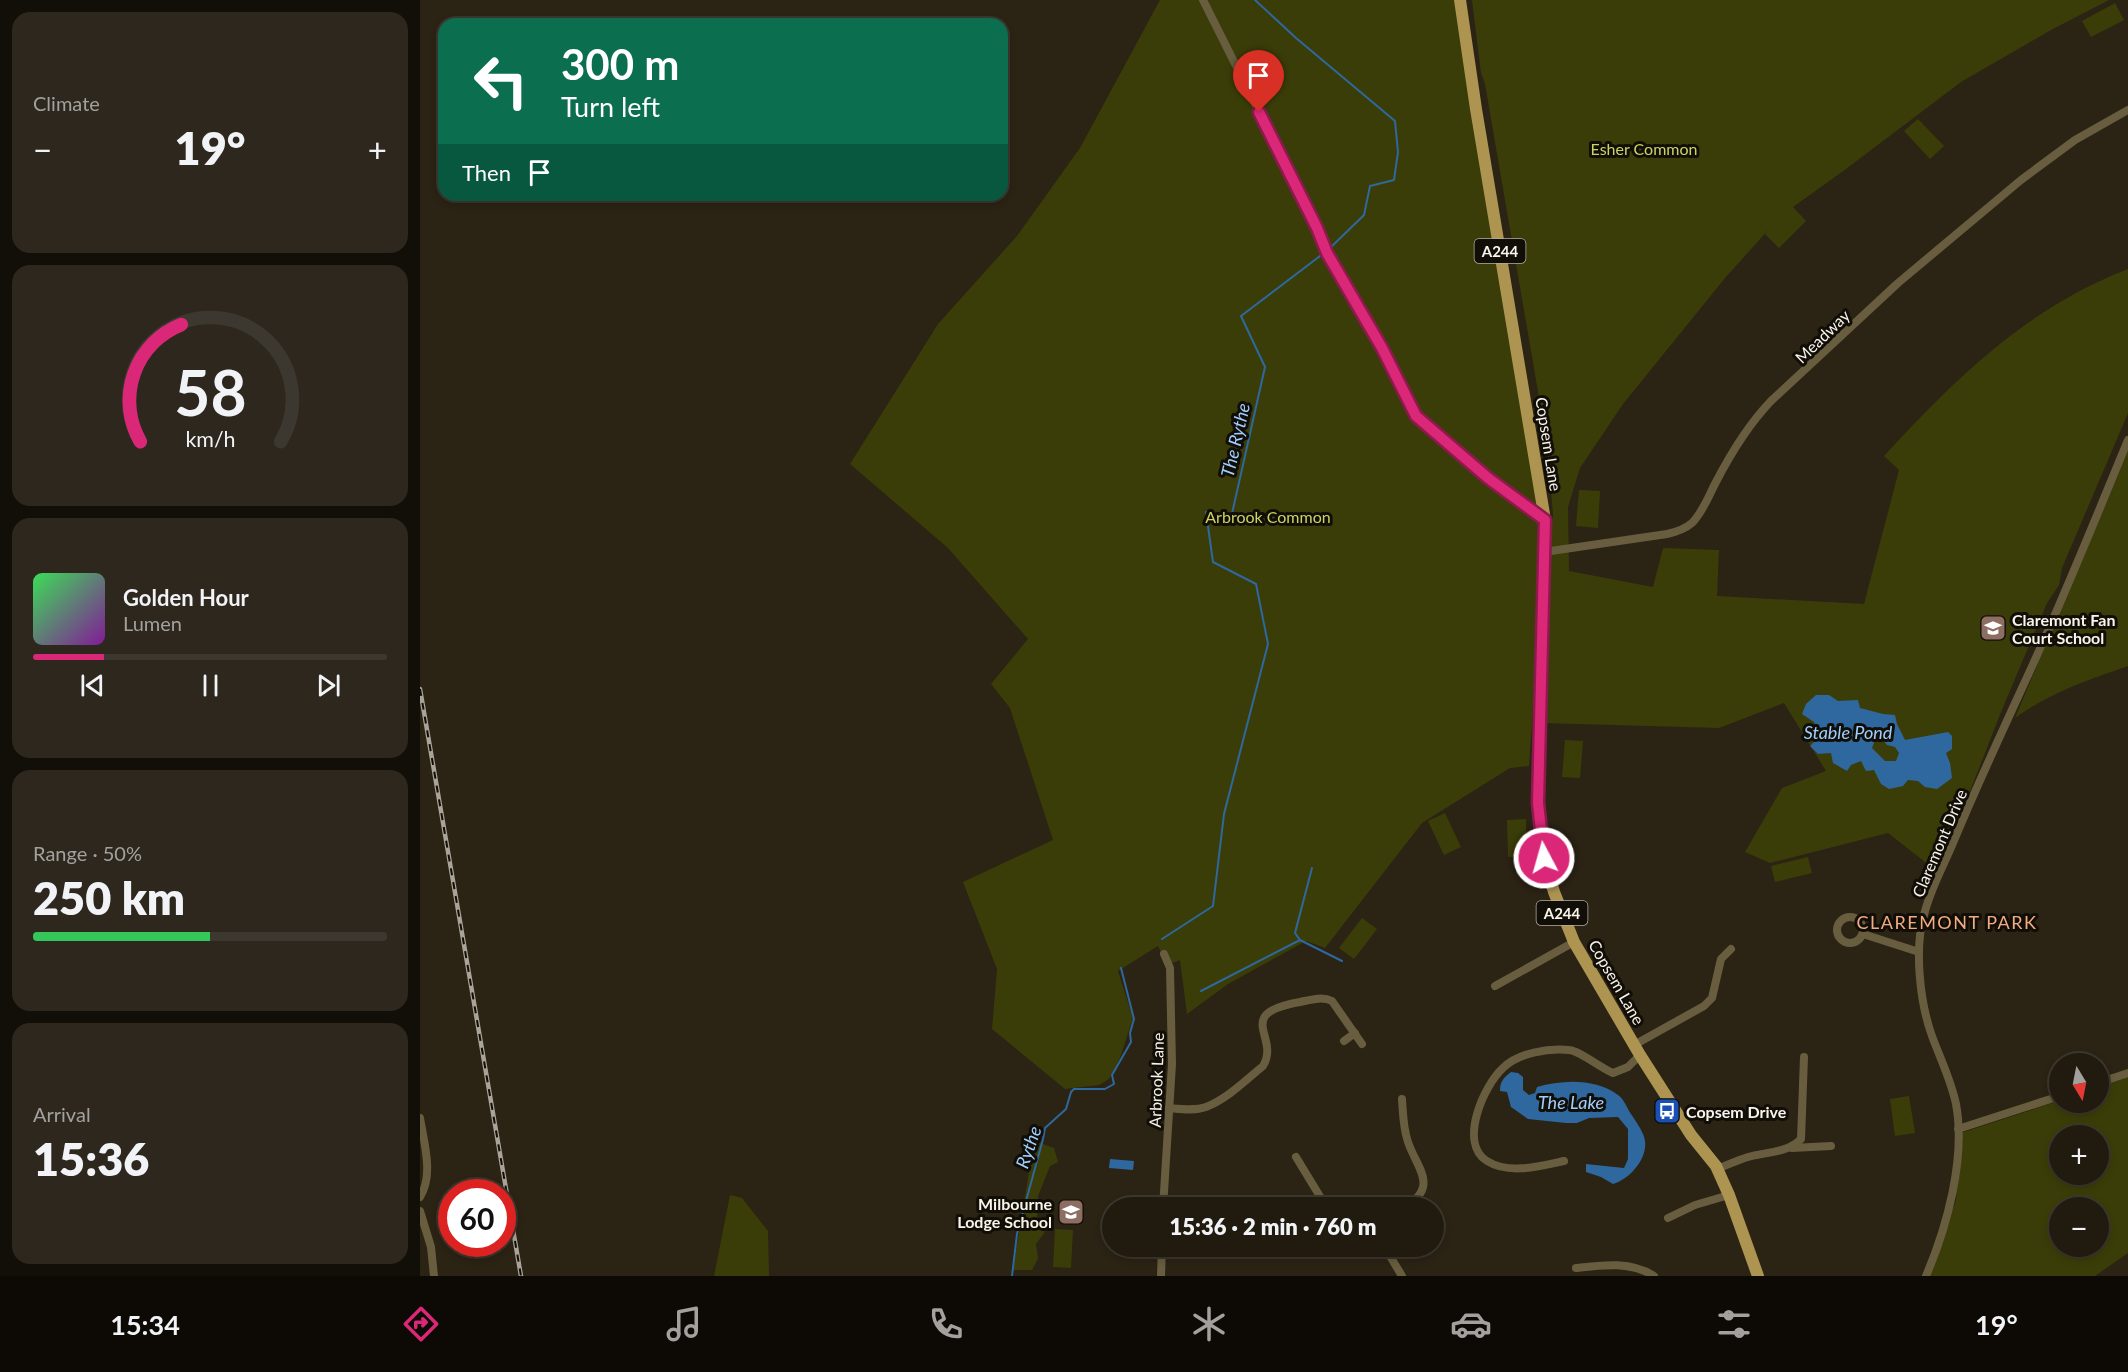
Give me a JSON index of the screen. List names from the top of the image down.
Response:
{
  "streets": {
    "main road": ["A244", "Copsem Lane"],
    "street": ["Meadway", "Claremont Drive", "Arbrook Lane"]
  },
  "crossings": [
    ["Meadway", "Copsem Lane"]
  ],
  "districts": ["CLAREMONT PARK"],
  "water": [
    "The Rythe",
    "Stable Pond",
    "The Lake",
    "Rythe"
  ],
  "parks": ["Esher Common", "Arbrook Common"],
  "places": {
    "school or university": ["Claremont Fan Court School", "Milbourne Lodge School"],
    "bus stop": ["Copsem Drive"]
  },
  "north": "bottom",
  "page": {
    "tile": [
      "Climate",
      ["Range · 50%", "250 km"],
      ["Arrival", "15:36"]
    ],
    "turn": ["300 m", "Turn left"],
    "heat": ["−", "19°", "+"],
    "then": "Then",
    "song": ["Golden Hour", "Lumen"],
    "map_buttons": ["+", "−"],
    "limit": "60",
    "trip": "15:36 · 2 min · 760 m",
    "tabs": ["15:34", "19°"],
    "gauge": ["58", "km/h"]
  }
}
